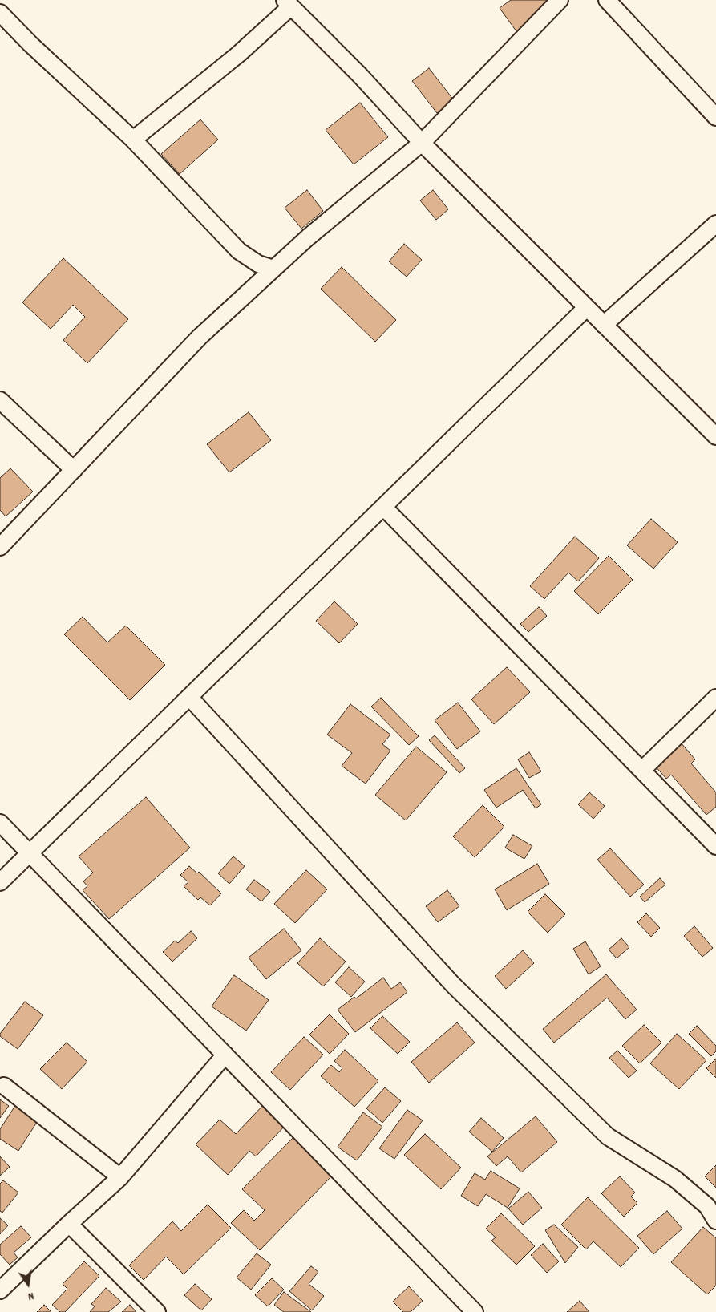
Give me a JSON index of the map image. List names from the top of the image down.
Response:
{
  "north": "bottom"
}
